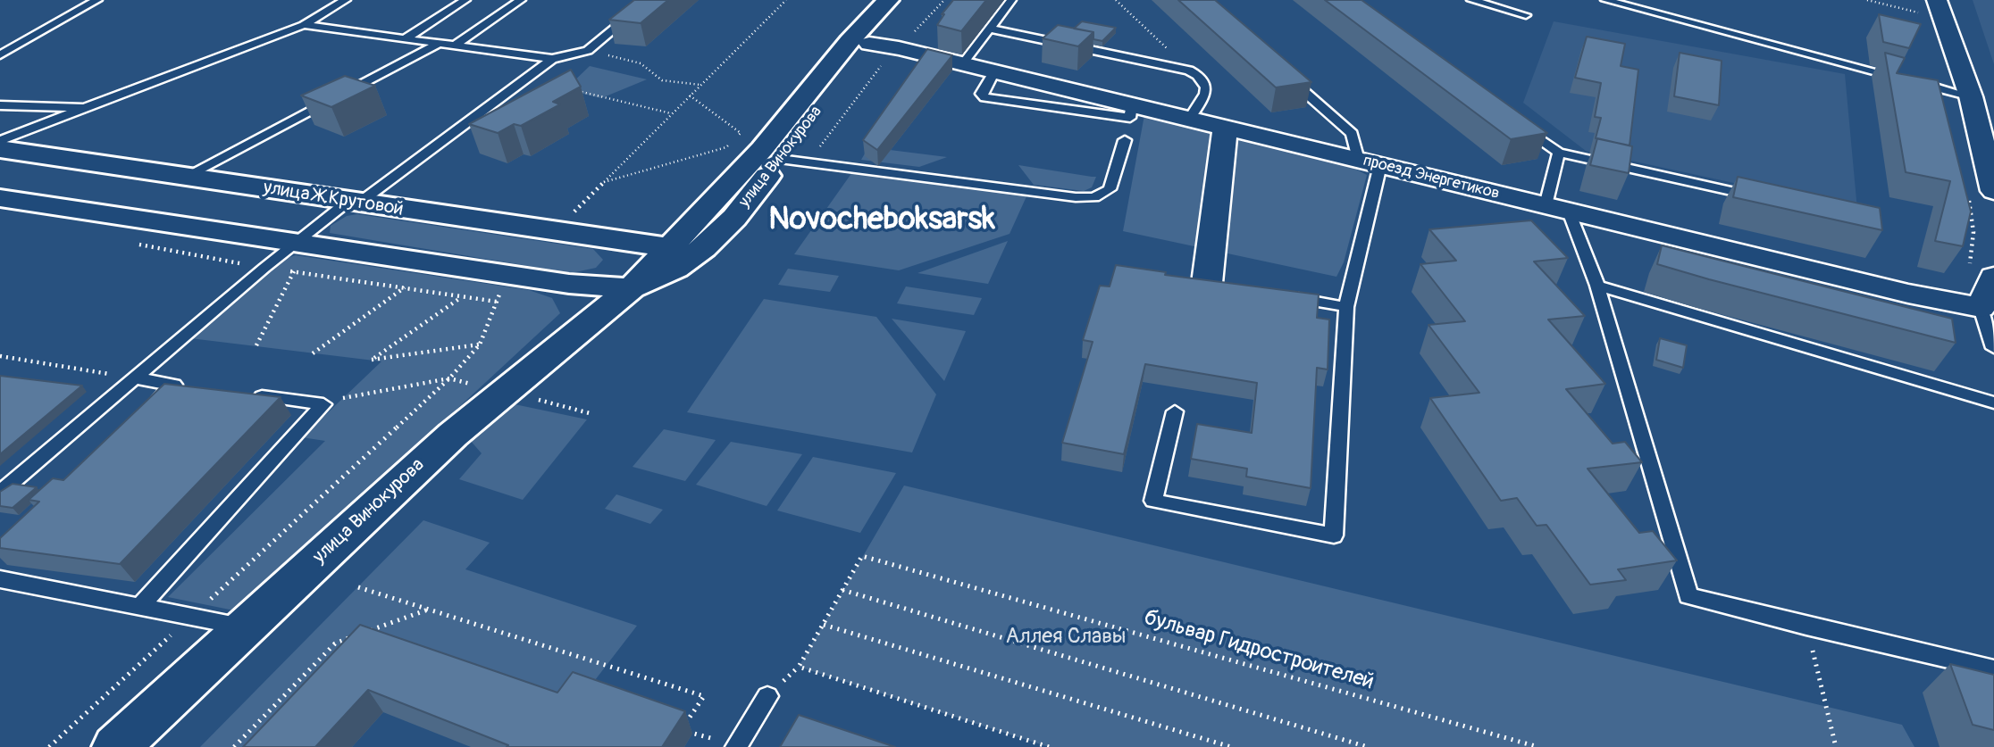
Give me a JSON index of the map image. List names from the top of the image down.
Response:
{
  "streets": {
    "main road": ["улица Винокурова", "улица Ж.Крутовой"],
    "street": ["проезд Энергетиков"],
    "path": ["бульвар Гидростроителей"]
  },
  "crossings": [
    ["улица Винокурова", "проезд Энергетиков"],
    ["улица Винокурова", "улица Ж.Крутовой"]
  ],
  "districts": ["Novocheboksarsk"],
  "parks": ["Аллея Славы"]
}
